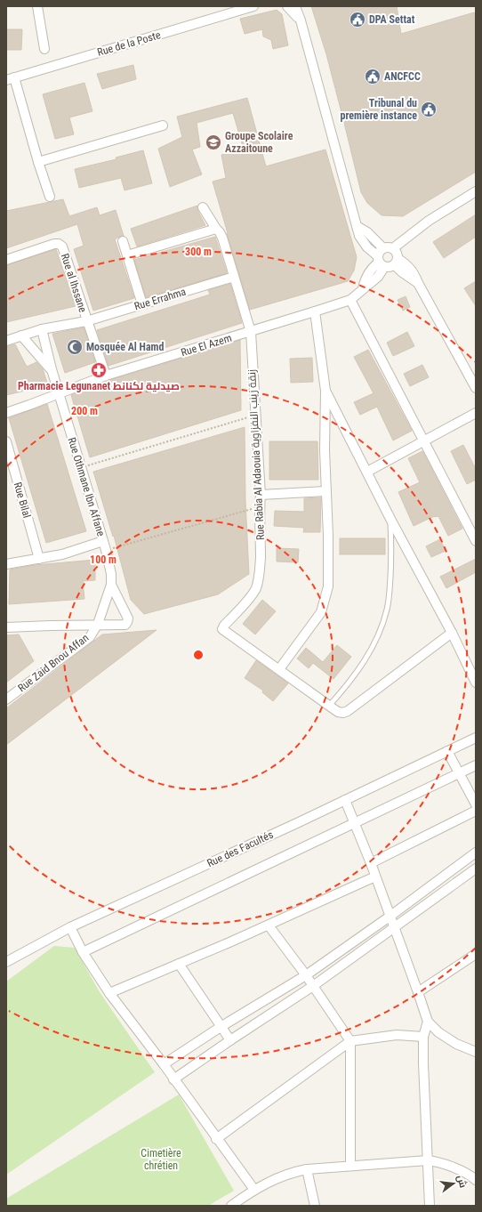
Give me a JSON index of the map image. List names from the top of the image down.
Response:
{
  "streets": {
    "street": [
      "Rue de la Poste",
      "Rue al Ihssane",
      "Rue Errahma",
      "Rue El Azem",
      "Rue Rabia Al Adaouia زنقة زينب النفزاوية",
      "Rue Othmane Ibn Affane",
      "Rue Bilal",
      "Rue Zaid Bnou Affan",
      "Rue des Facultés"
    ]
  },
  "crossings": [
    ["Rue al Ihssane", "Rue Errahma"],
    ["Rue al Ihssane", "Rue El Azem"],
    ["Rue Errahma", "Rue Rabia Al Adaouia زنقة زينب النفزاوية"],
    ["Rue Errahma", "Rue Othmane Ibn Affane"],
    ["Rue El Azem", "Rue Rabia Al Adaouia زنقة زينب النفزاوية"],
    ["Rue El Azem", "Rue Othmane Ibn Affane"],
    ["Rue Othmane Ibn Affane", "Rue Zaid Bnou Affan"]
  ],
  "parks": ["Cimetière chrétien"],
  "places": {
    "public building": ["DPA Settat", "ANCFCC", "Tribunal du première instance"],
    "school or university": ["Groupe Scolaire Azzaitoune"],
    "mosque": ["Mosquée Al Hamd"],
    "pharmacy": ["Pharmacie Legunanet صيدلية لكنانط"]
  },
  "north": "right",
  "rings": ["300 m", "200 m", "100 m"]
}
